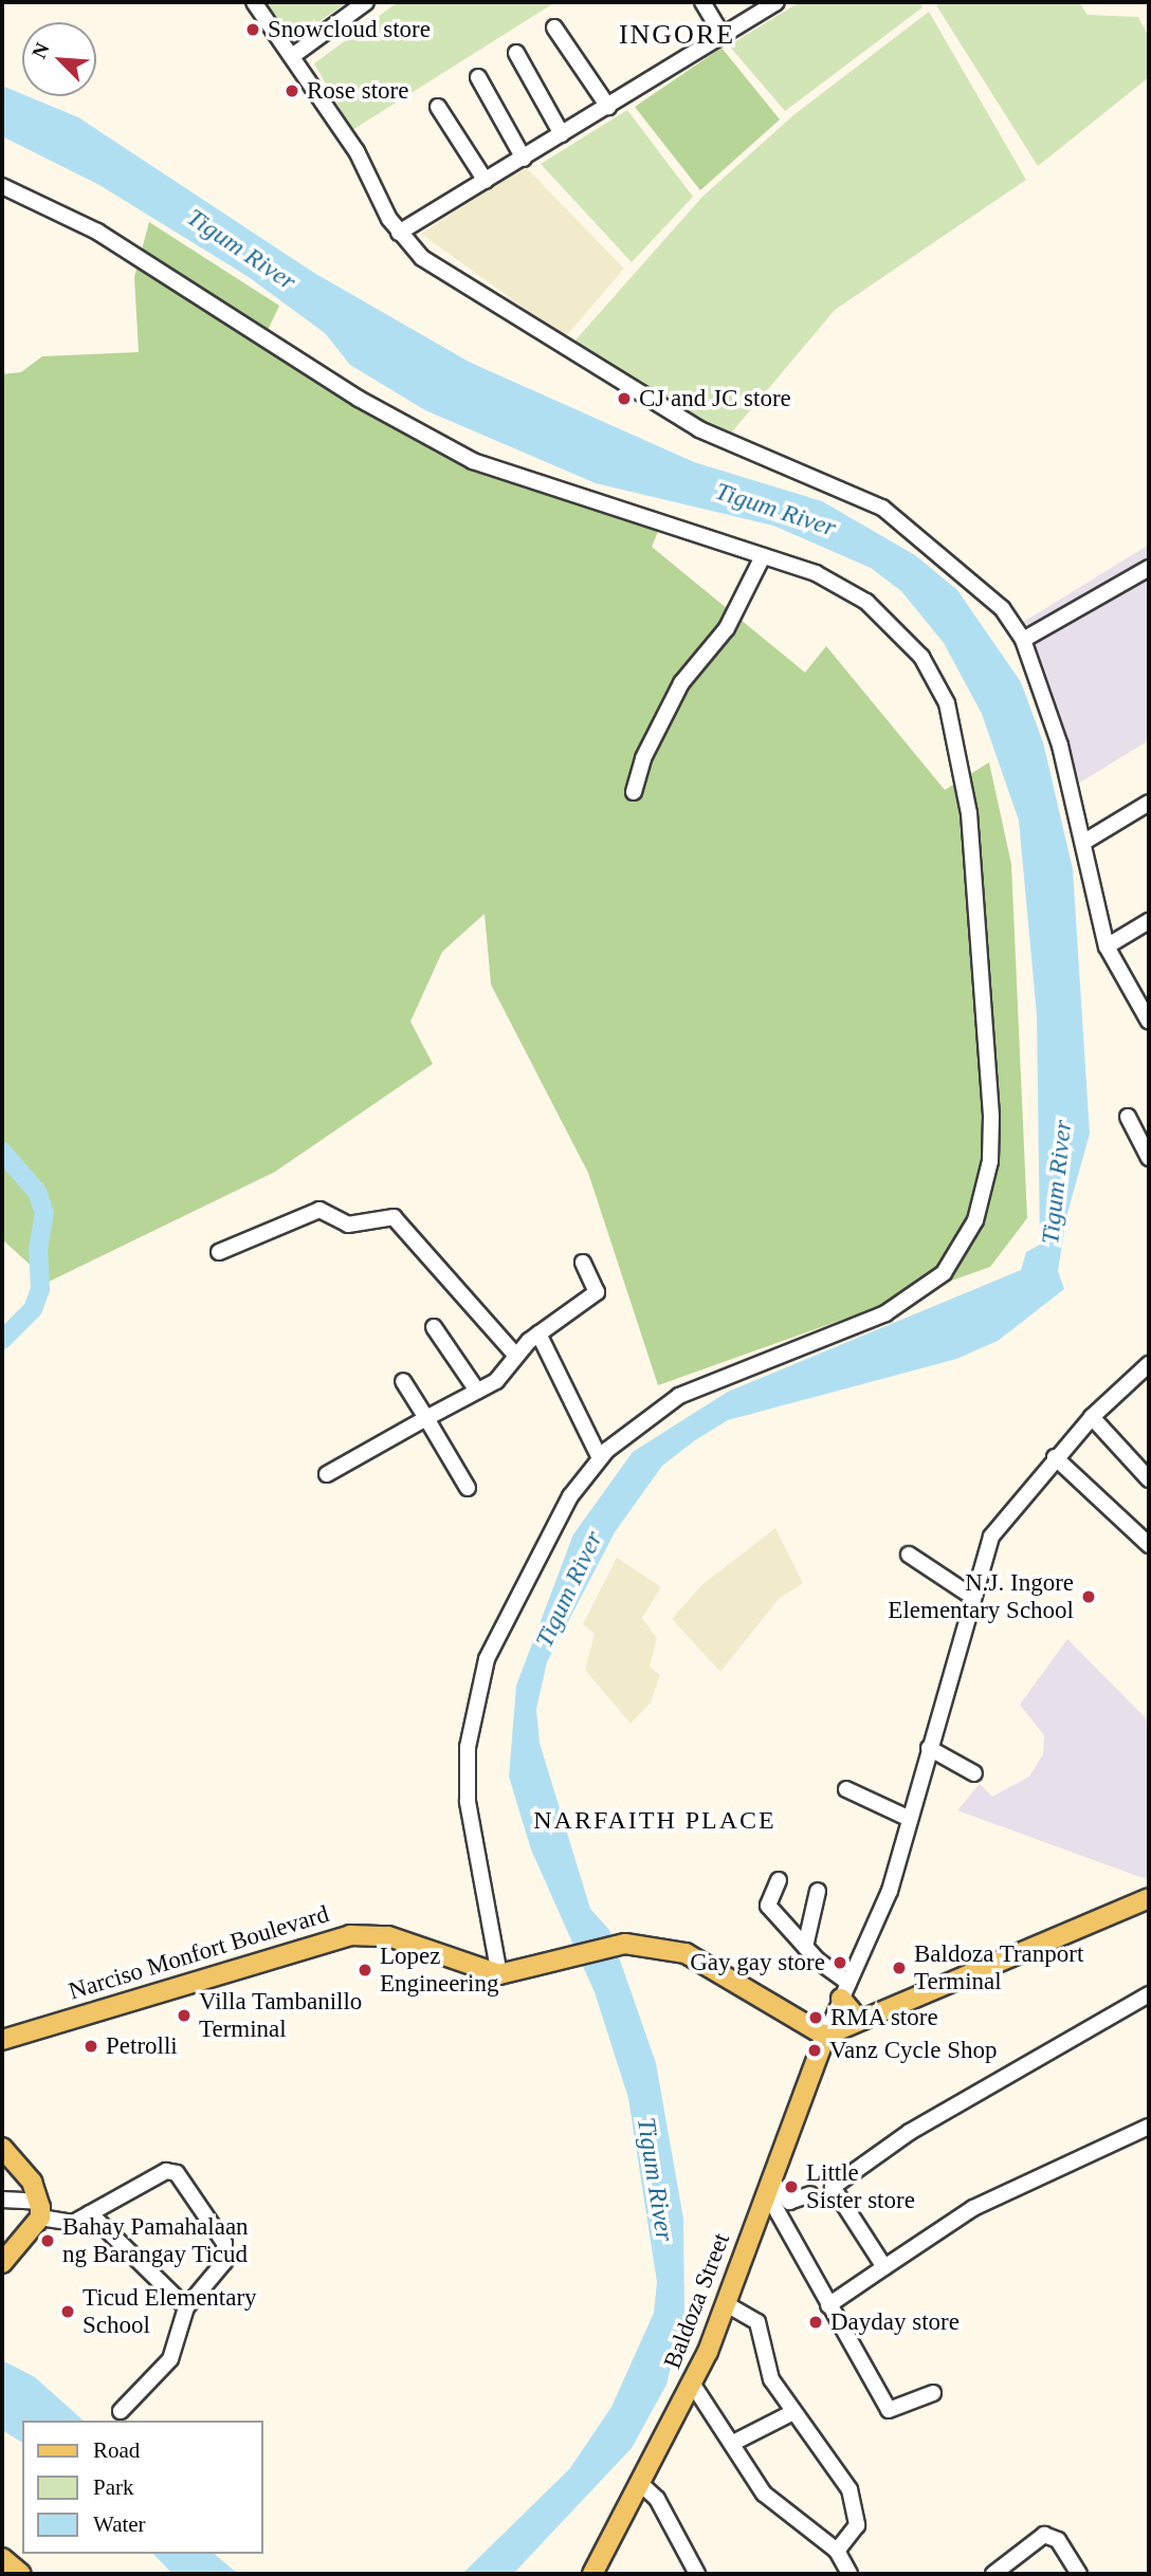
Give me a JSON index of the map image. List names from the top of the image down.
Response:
{
  "streets": {
    "main road": ["Narciso Monfort Boulevard", "Baldoza Street"]
  },
  "districts": ["INGORE", "NARFAITH PLACE"],
  "water": ["Tigum River"],
  "places": [
    "Snowcloud store",
    "Rose store",
    "CJ and JC store",
    "N.J. Ingore Elementary School",
    "Gay gay store",
    "Baldoza Tranport Terminal",
    "Lopez Engineering",
    "Villa Tambanillo Terminal",
    "RMA store",
    "Petrolli",
    "Vanz Cycle Shop",
    "Little Sister store",
    "Bahay Pamahalaan ng Barangay Ticud",
    "Ticud Elementary School",
    "Dayday store"
  ],
  "legend": ["Road", "Park", "Water"],
  "north": "top left"
}
